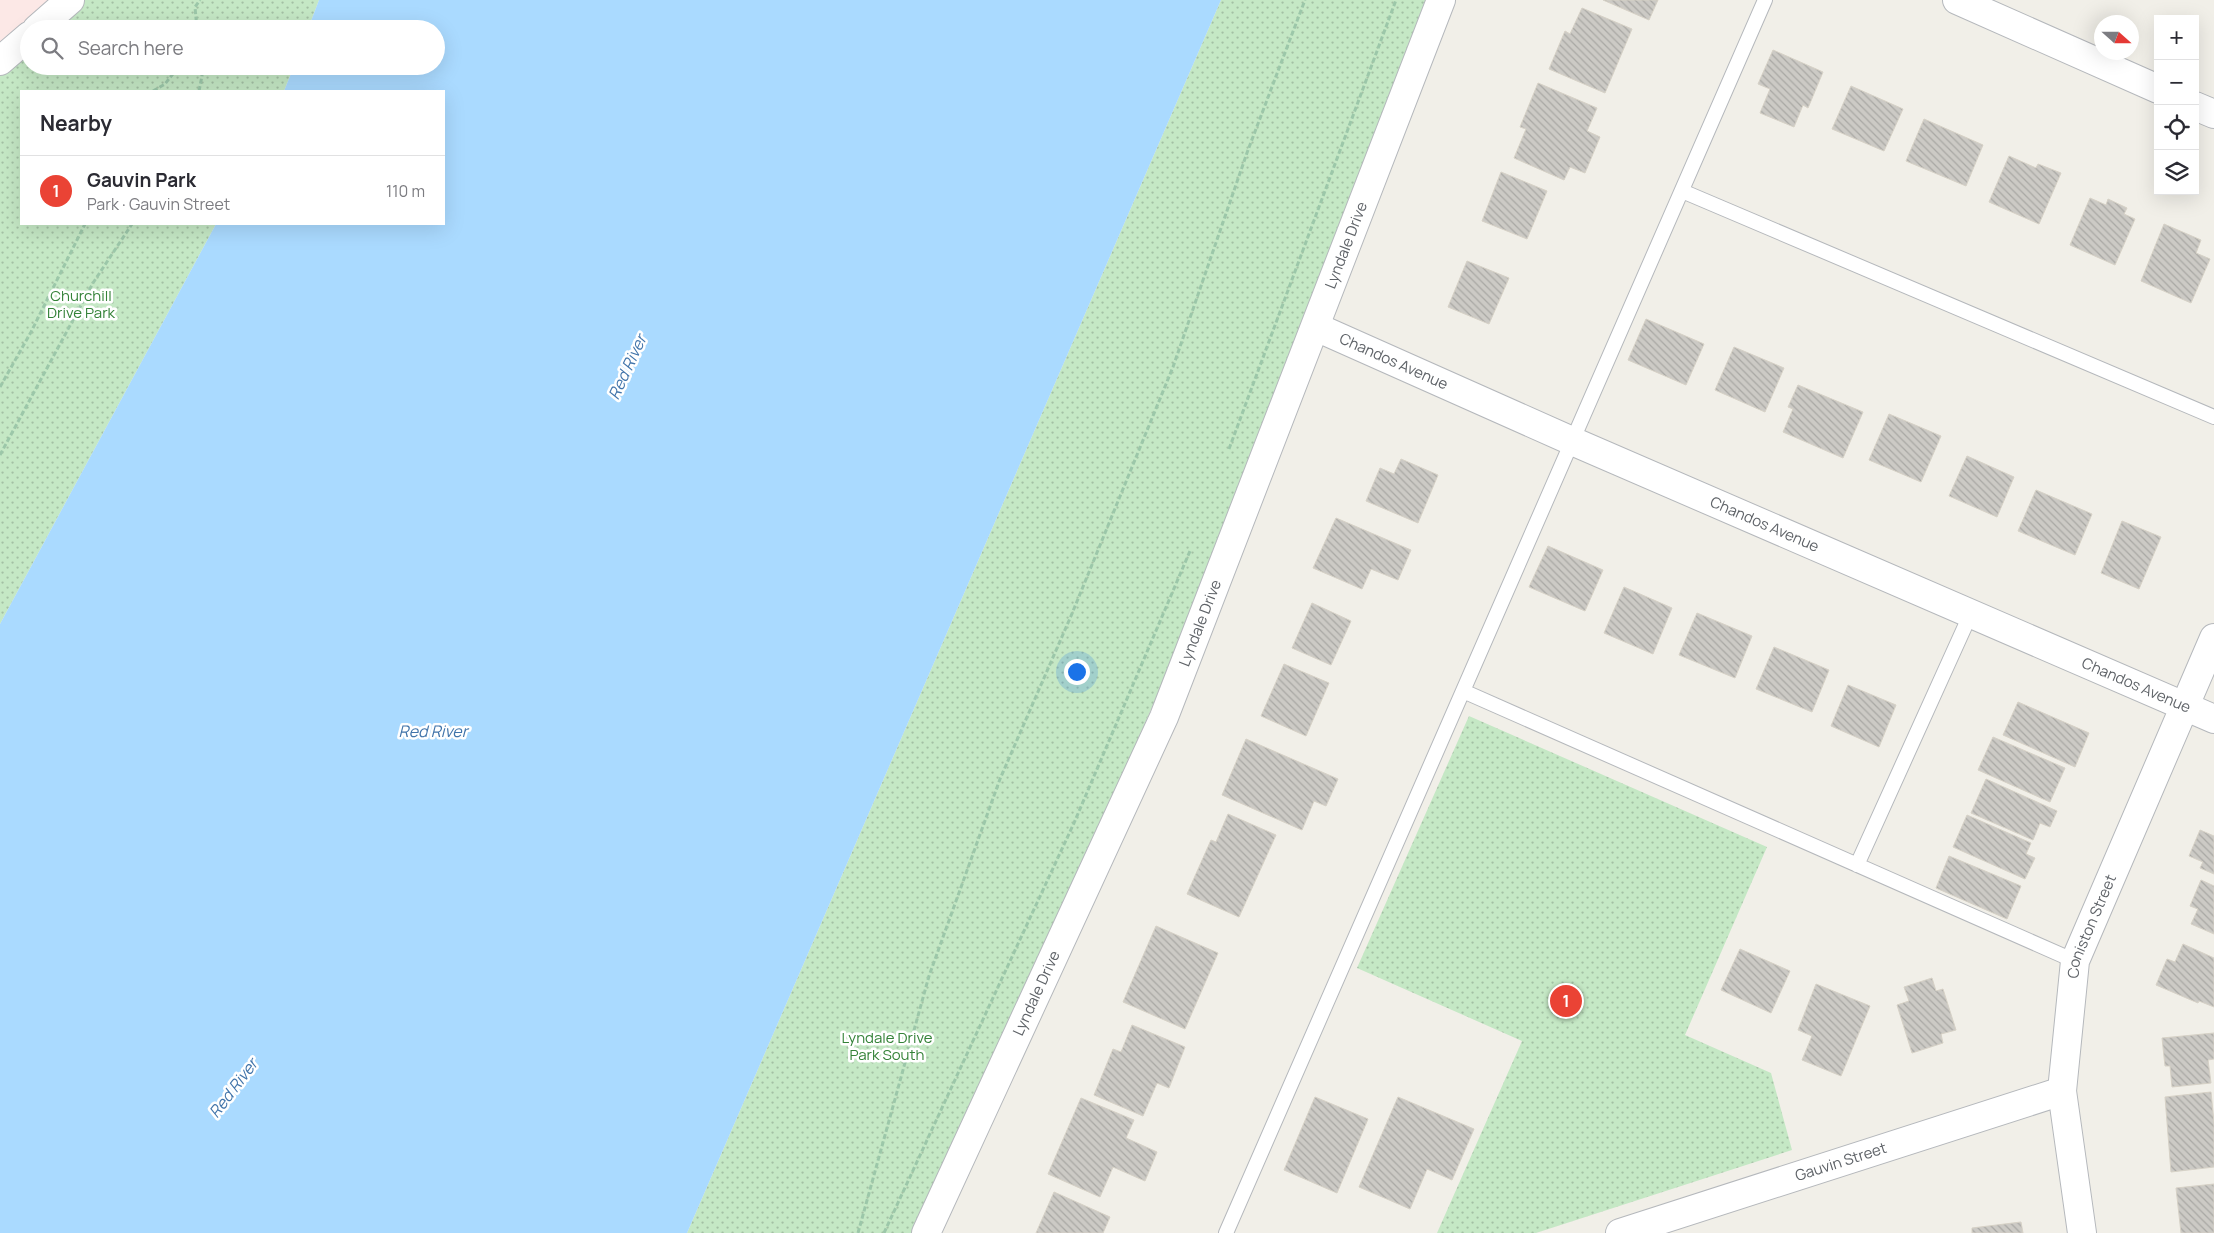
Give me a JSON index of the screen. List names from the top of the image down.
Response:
{
  "streets": {
    "street": [
      "Lyndale Drive",
      "Chandos Avenue",
      "Coniston Street",
      "Gauvin Street"
    ]
  },
  "crossings": [
    ["Lyndale Drive", "Chandos Avenue"],
    ["Chandos Avenue", "Coniston Street"],
    ["Coniston Street", "Gauvin Street"]
  ],
  "water": ["Red River"],
  "parks": ["Churchill Drive Park", "Lyndale Drive Park South"],
  "north": "right",
  "page": {
    "map_buttons": ["+", "−"],
    "search": "Search here",
    "heading": "Nearby",
    "list": [
      {
        "mark": "1",
        "name": "Gauvin Park",
        "note": "Park · Gauvin Street",
        "value": "110 m"
      }
    ],
    "pins": "1"
  }
}
